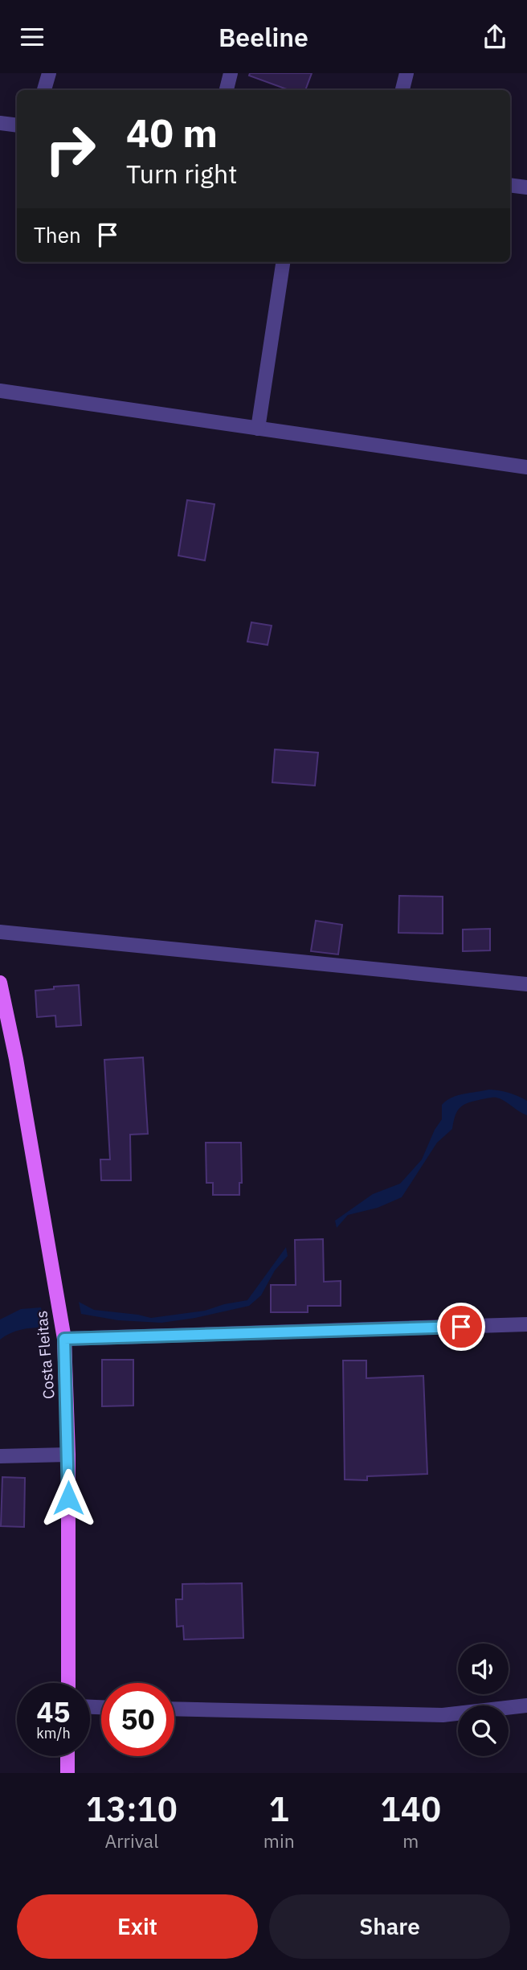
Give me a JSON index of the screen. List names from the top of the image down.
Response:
{
  "streets": {
    "main road": ["Costa Fleitas"]
  },
  "page": {
    "header": "Beeline",
    "turn": ["40 m", "Turn right"],
    "then": "Then",
    "speed": "45 km/h",
    "limit": "50",
    "eta": [
      "13:10",
      "Arrival",
      "1",
      "min",
      "140",
      "m"
    ],
    "buttons": ["Exit", "Share"]
  }
}
